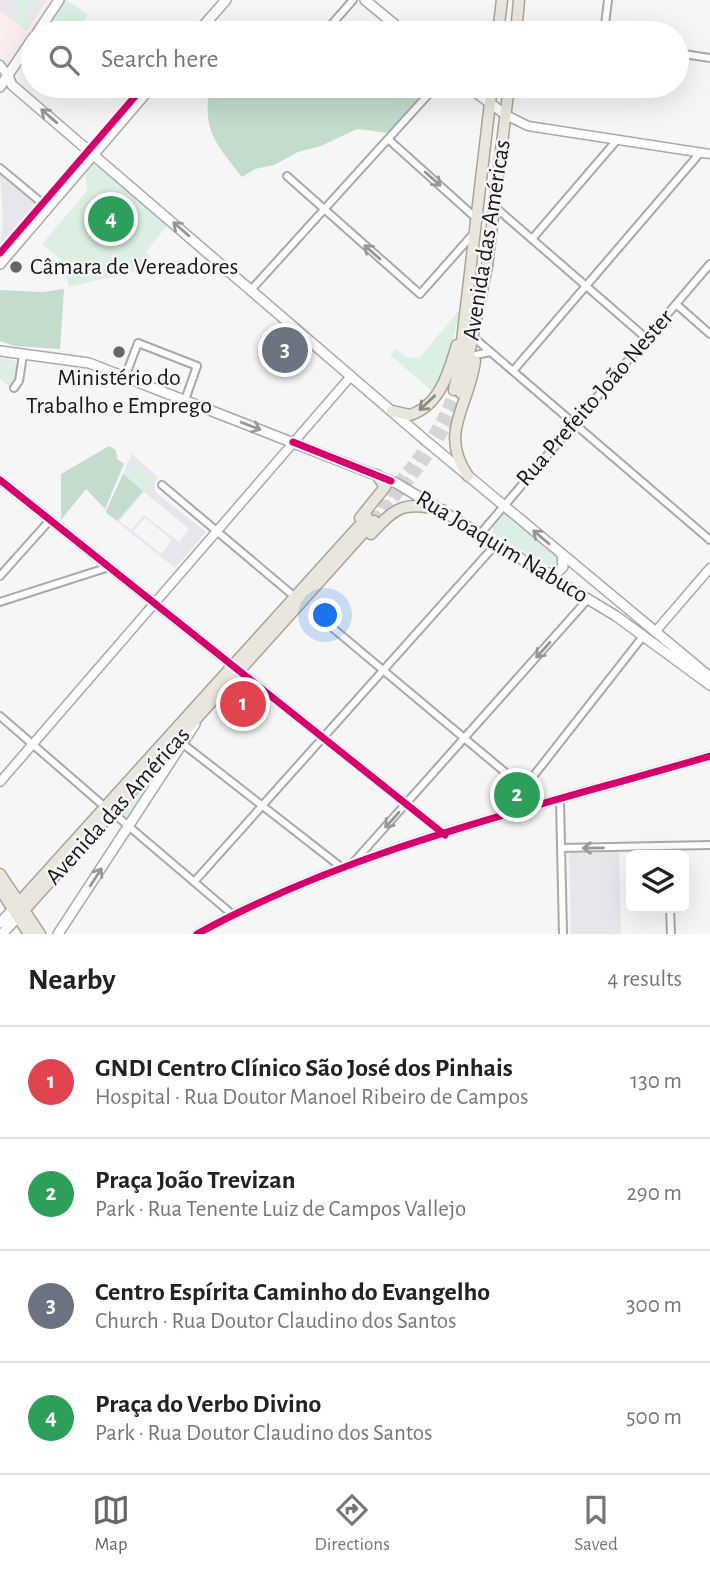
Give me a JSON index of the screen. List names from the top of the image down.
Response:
{
  "streets": {
    "main road": ["Avenida das Américas", "Rua Joaquim Nabuco"],
    "street": ["Rua Prefeito João Nester"]
  },
  "crossings": [
    ["Rua Prefeito João Nester", "Rua Joaquim Nabuco"]
  ],
  "places": ["Câmara de Vereadores", "Ministério do Trabalho e Emprego"],
  "page": {
    "search": "Search here",
    "pins": [
      "4",
      "3",
      "1",
      "2"
    ],
    "heading": ["Nearby", "4 results"],
    "list": [
      {
        "mark": "1",
        "name": "GNDI Centro Clínico São José dos Pinhais",
        "note": "Hospital · Rua Doutor Manoel Ribeiro de Campos",
        "value": "130 m"
      },
      {
        "mark": "2",
        "name": "Praça João Trevizan",
        "note": "Park · Rua Tenente Luiz de Campos Vallejo",
        "value": "290 m"
      },
      {
        "mark": "3",
        "name": "Centro Espírita Caminho do Evangelho",
        "note": "Church · Rua Doutor Claudino dos Santos",
        "value": "300 m"
      },
      {
        "mark": "4",
        "name": "Praça do Verbo Divino",
        "note": "Park · Rua Doutor Claudino dos Santos",
        "value": "500 m"
      }
    ],
    "nav": ["Map", "Directions", "Saved"]
  }
}
